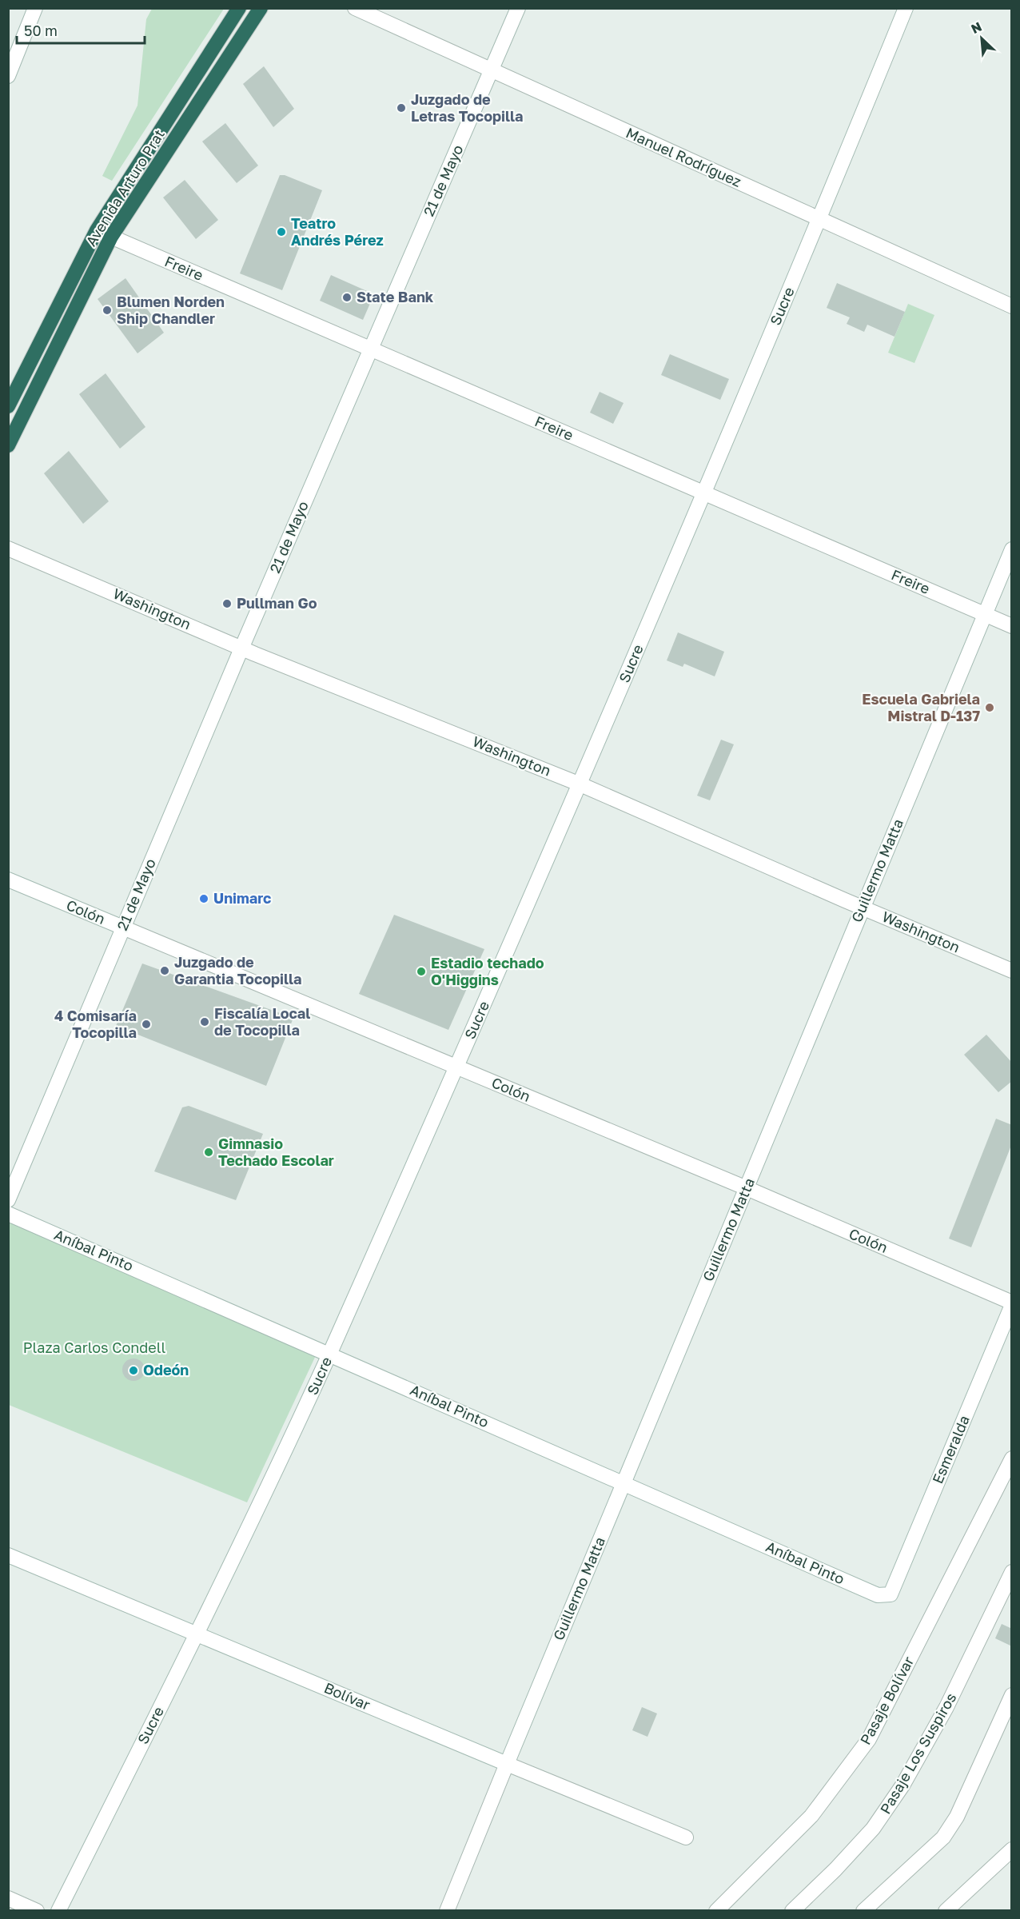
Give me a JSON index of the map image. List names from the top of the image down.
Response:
{
  "streets": {
    "highway": ["Avenida Arturo Prat"],
    "street": [
      "Manuel Rodríguez",
      "21 de Mayo",
      "Freire",
      "Sucre",
      "Washington",
      "Guillermo Matta",
      "Colón",
      "Aníbal Pinto",
      "Esmeralda",
      "Bolívar",
      "Pasaje Bolívar",
      "Pasaje Los Suspiros"
    ]
  },
  "crossings": [
    ["Manuel Rodríguez", "21 de Mayo"],
    ["Manuel Rodríguez", "Sucre"],
    ["21 de Mayo", "Freire"],
    ["21 de Mayo", "Washington"],
    ["21 de Mayo", "Colón"],
    ["Avenida Arturo Prat", "Freire"],
    ["Freire", "Sucre"],
    ["Freire", "Guillermo Matta"],
    ["Sucre", "Washington"],
    ["Sucre", "Colón"],
    ["Sucre", "Aníbal Pinto"],
    ["Sucre", "Bolívar"],
    ["Washington", "Guillermo Matta"],
    ["Guillermo Matta", "Colón"],
    ["Guillermo Matta", "Aníbal Pinto"],
    ["Guillermo Matta", "Bolívar"],
    ["Colón", "Esmeralda"],
    ["Aníbal Pinto", "Esmeralda"]
  ],
  "parks": ["Plaza Carlos Condell"],
  "places": [
    "Juzgado de Letras Tocopilla",
    "Teatro Andrés Pérez",
    "State Bank",
    "Blumen Norden Ship Chandler",
    "Pullman Go",
    "Escuela Gabriela Mistral D-137",
    "Unimarc",
    "Juzgado de Garantia Tocopilla",
    "Estadio techado O'Higgins",
    "Fiscalía Local de Tocopilla",
    "4 Comisaría Tocopilla",
    "Gimnasio Techado Escolar",
    "Odeón"
  ],
  "scale_bar": "50 m",
  "north": "top left"
}
